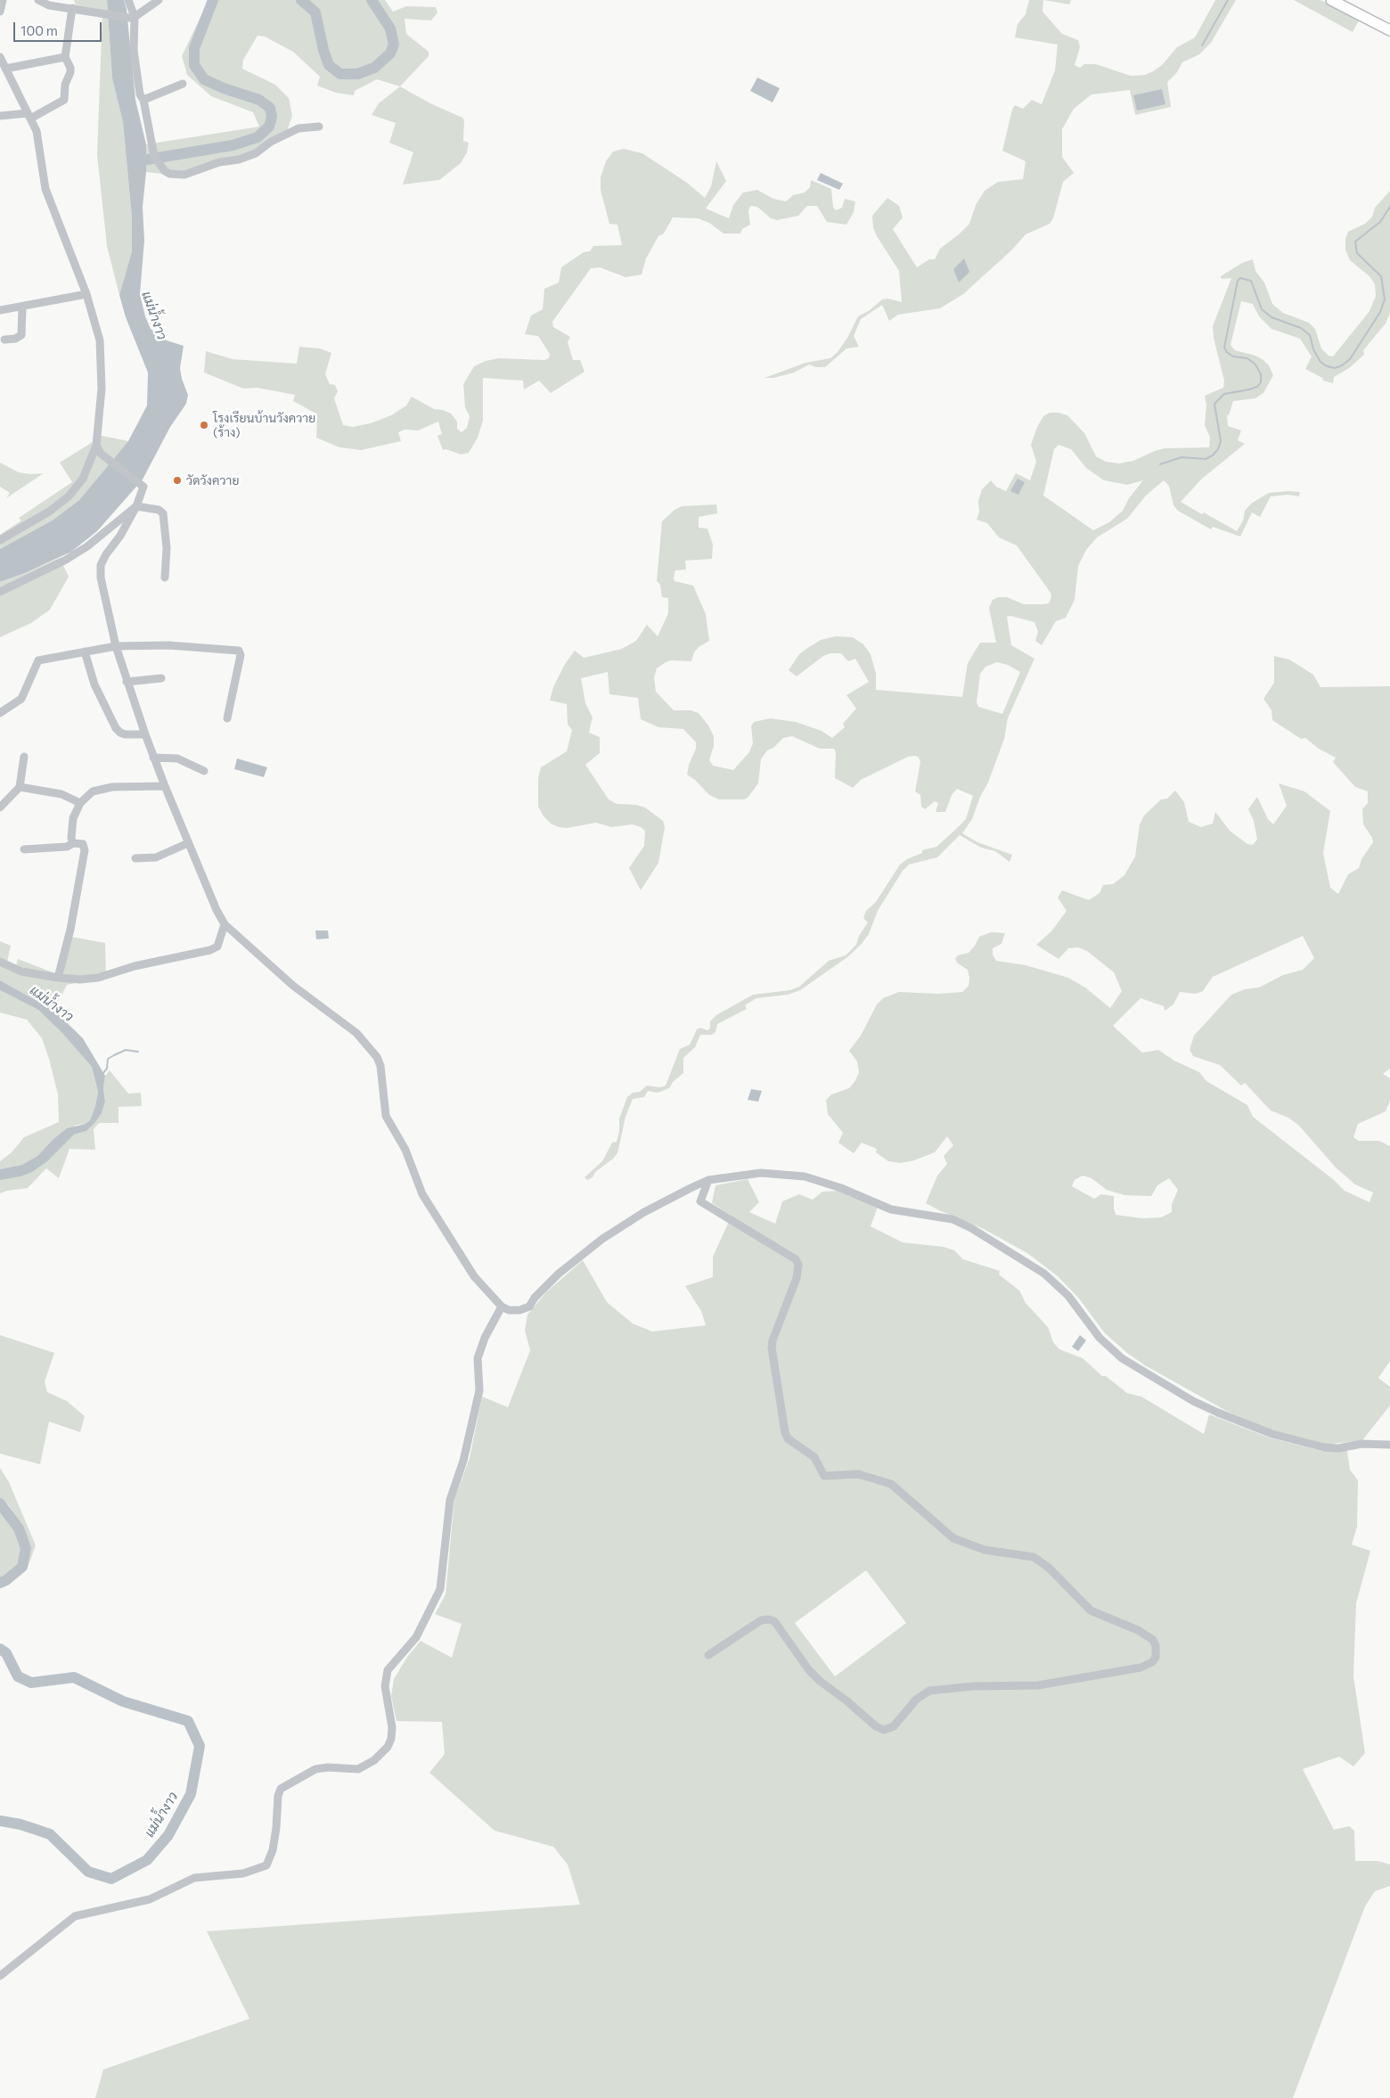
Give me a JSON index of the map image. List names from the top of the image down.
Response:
{
  "water": ["แม่น้ำงาว"],
  "places": ["โรงเรียนบ้านวังควาย (ร้าง)", "วัดวังควาย"],
  "scale_bar": "100 m"
}
